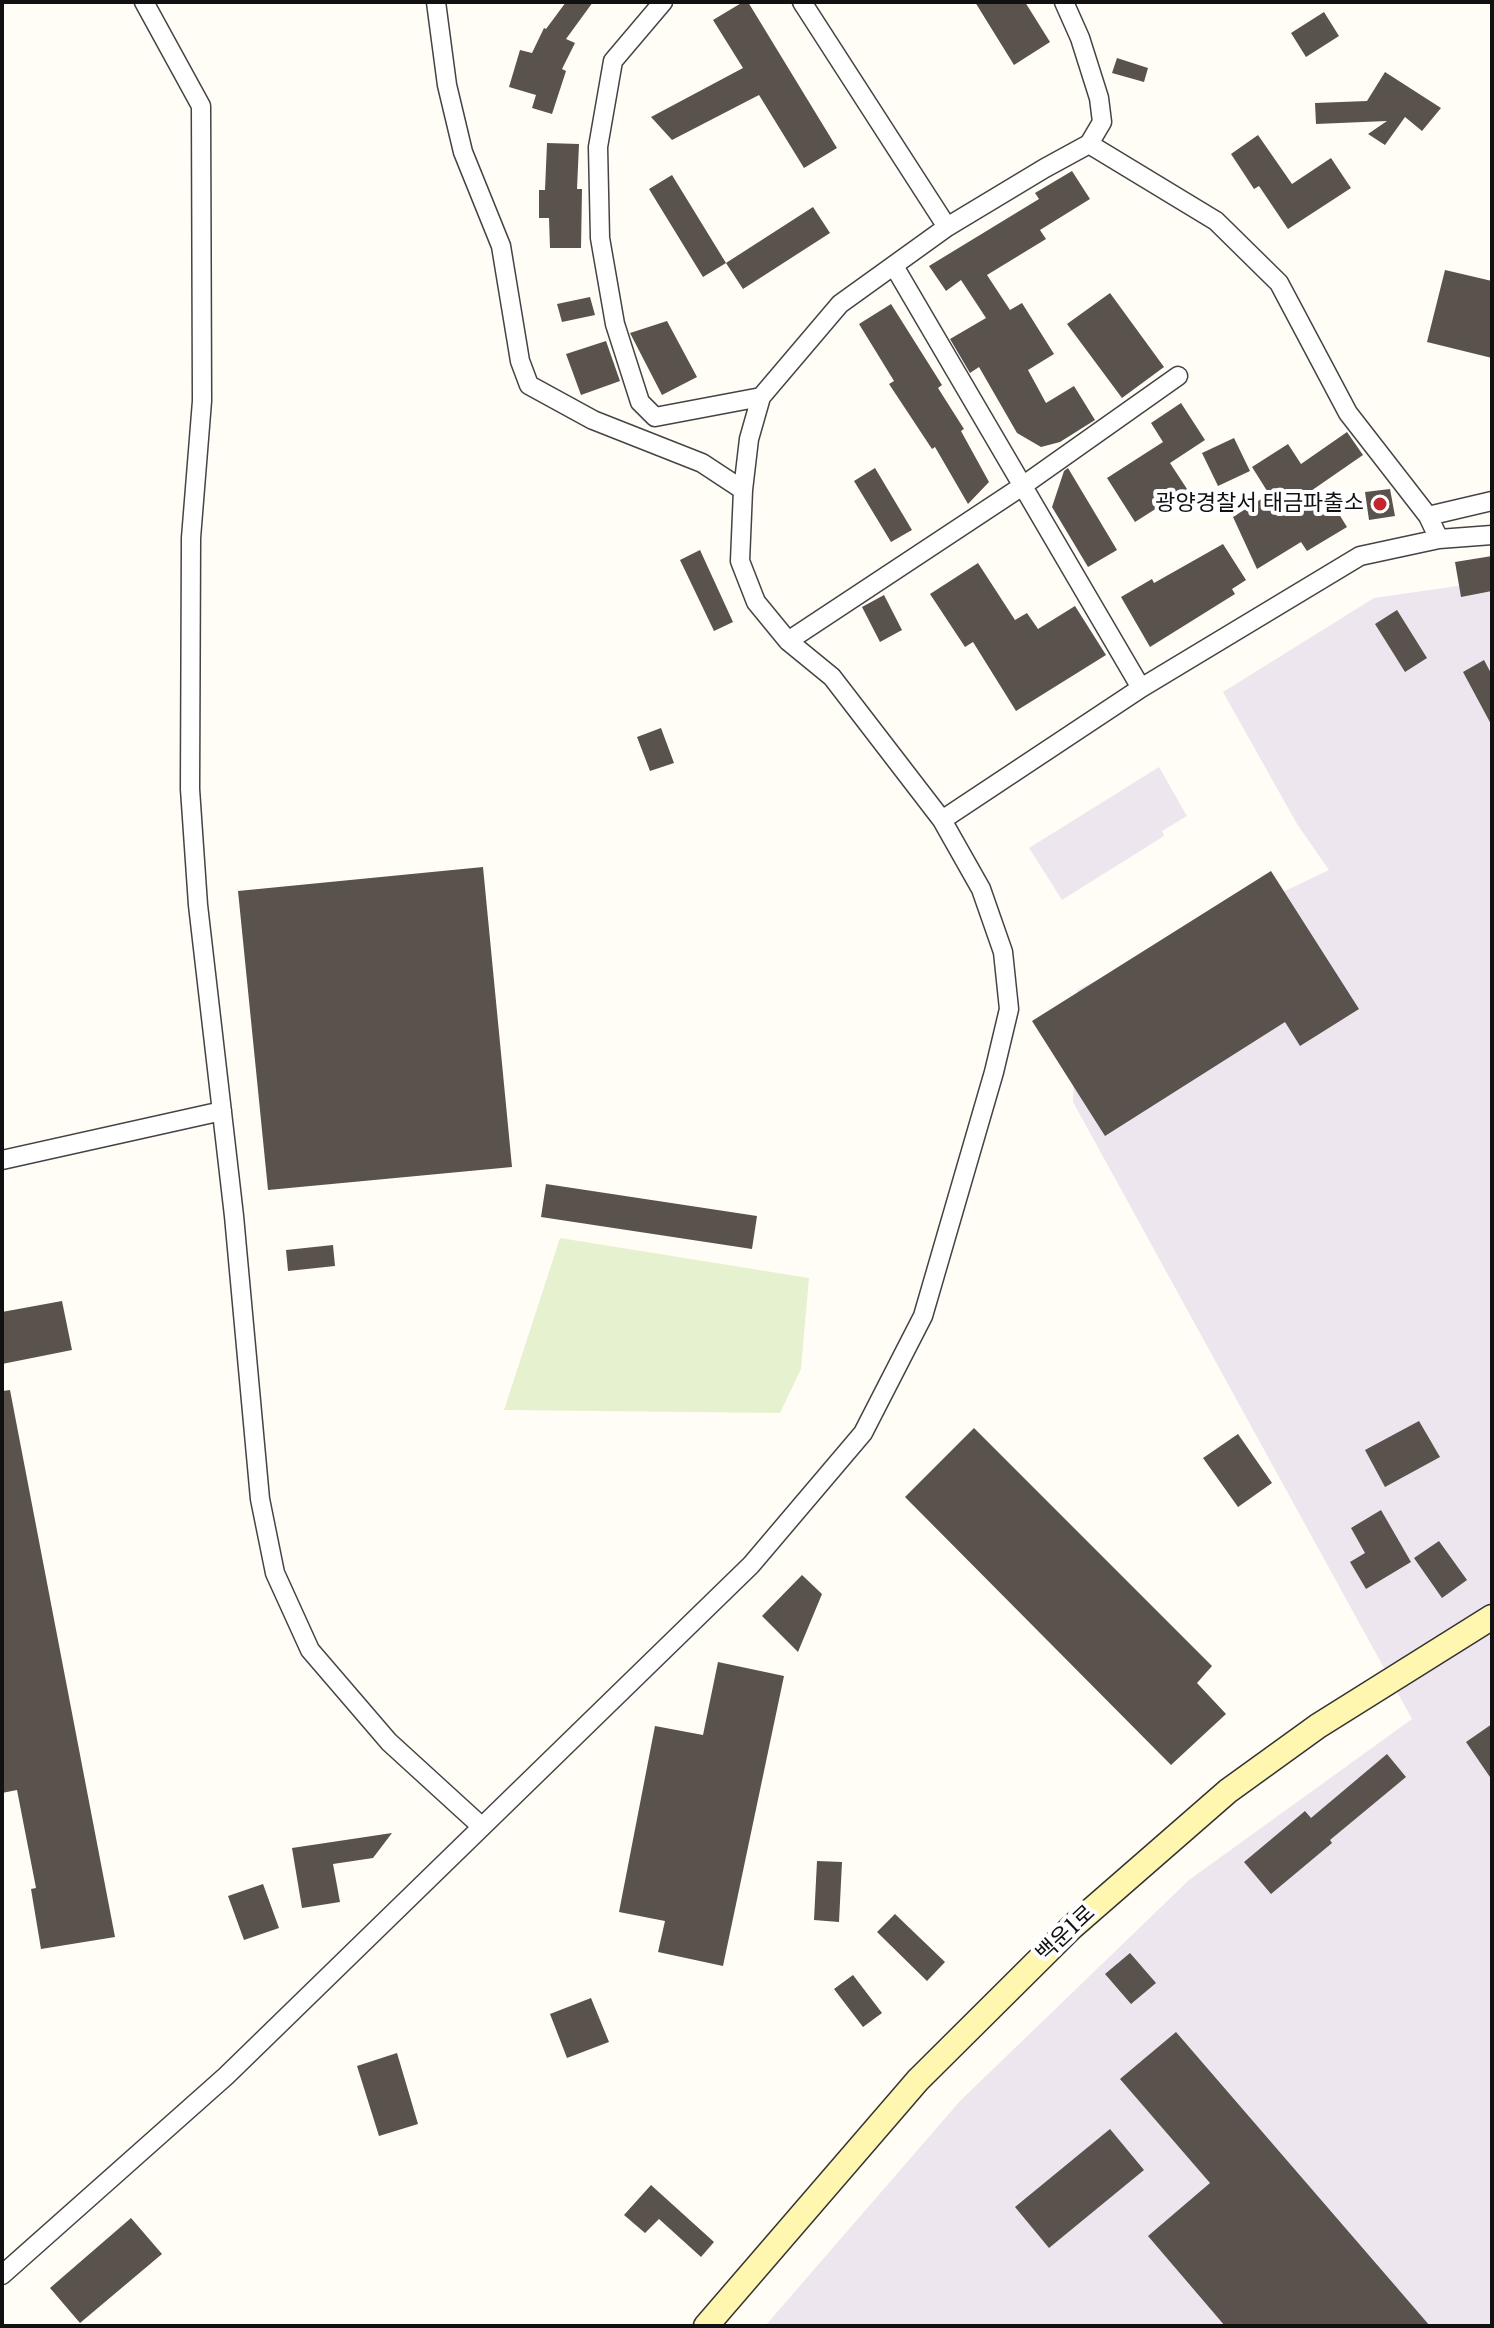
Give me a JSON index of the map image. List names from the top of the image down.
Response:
{
  "streets": {
    "main road": ["백운1로"]
  },
  "places": ["광양경찰서 태금파출소"]
}
